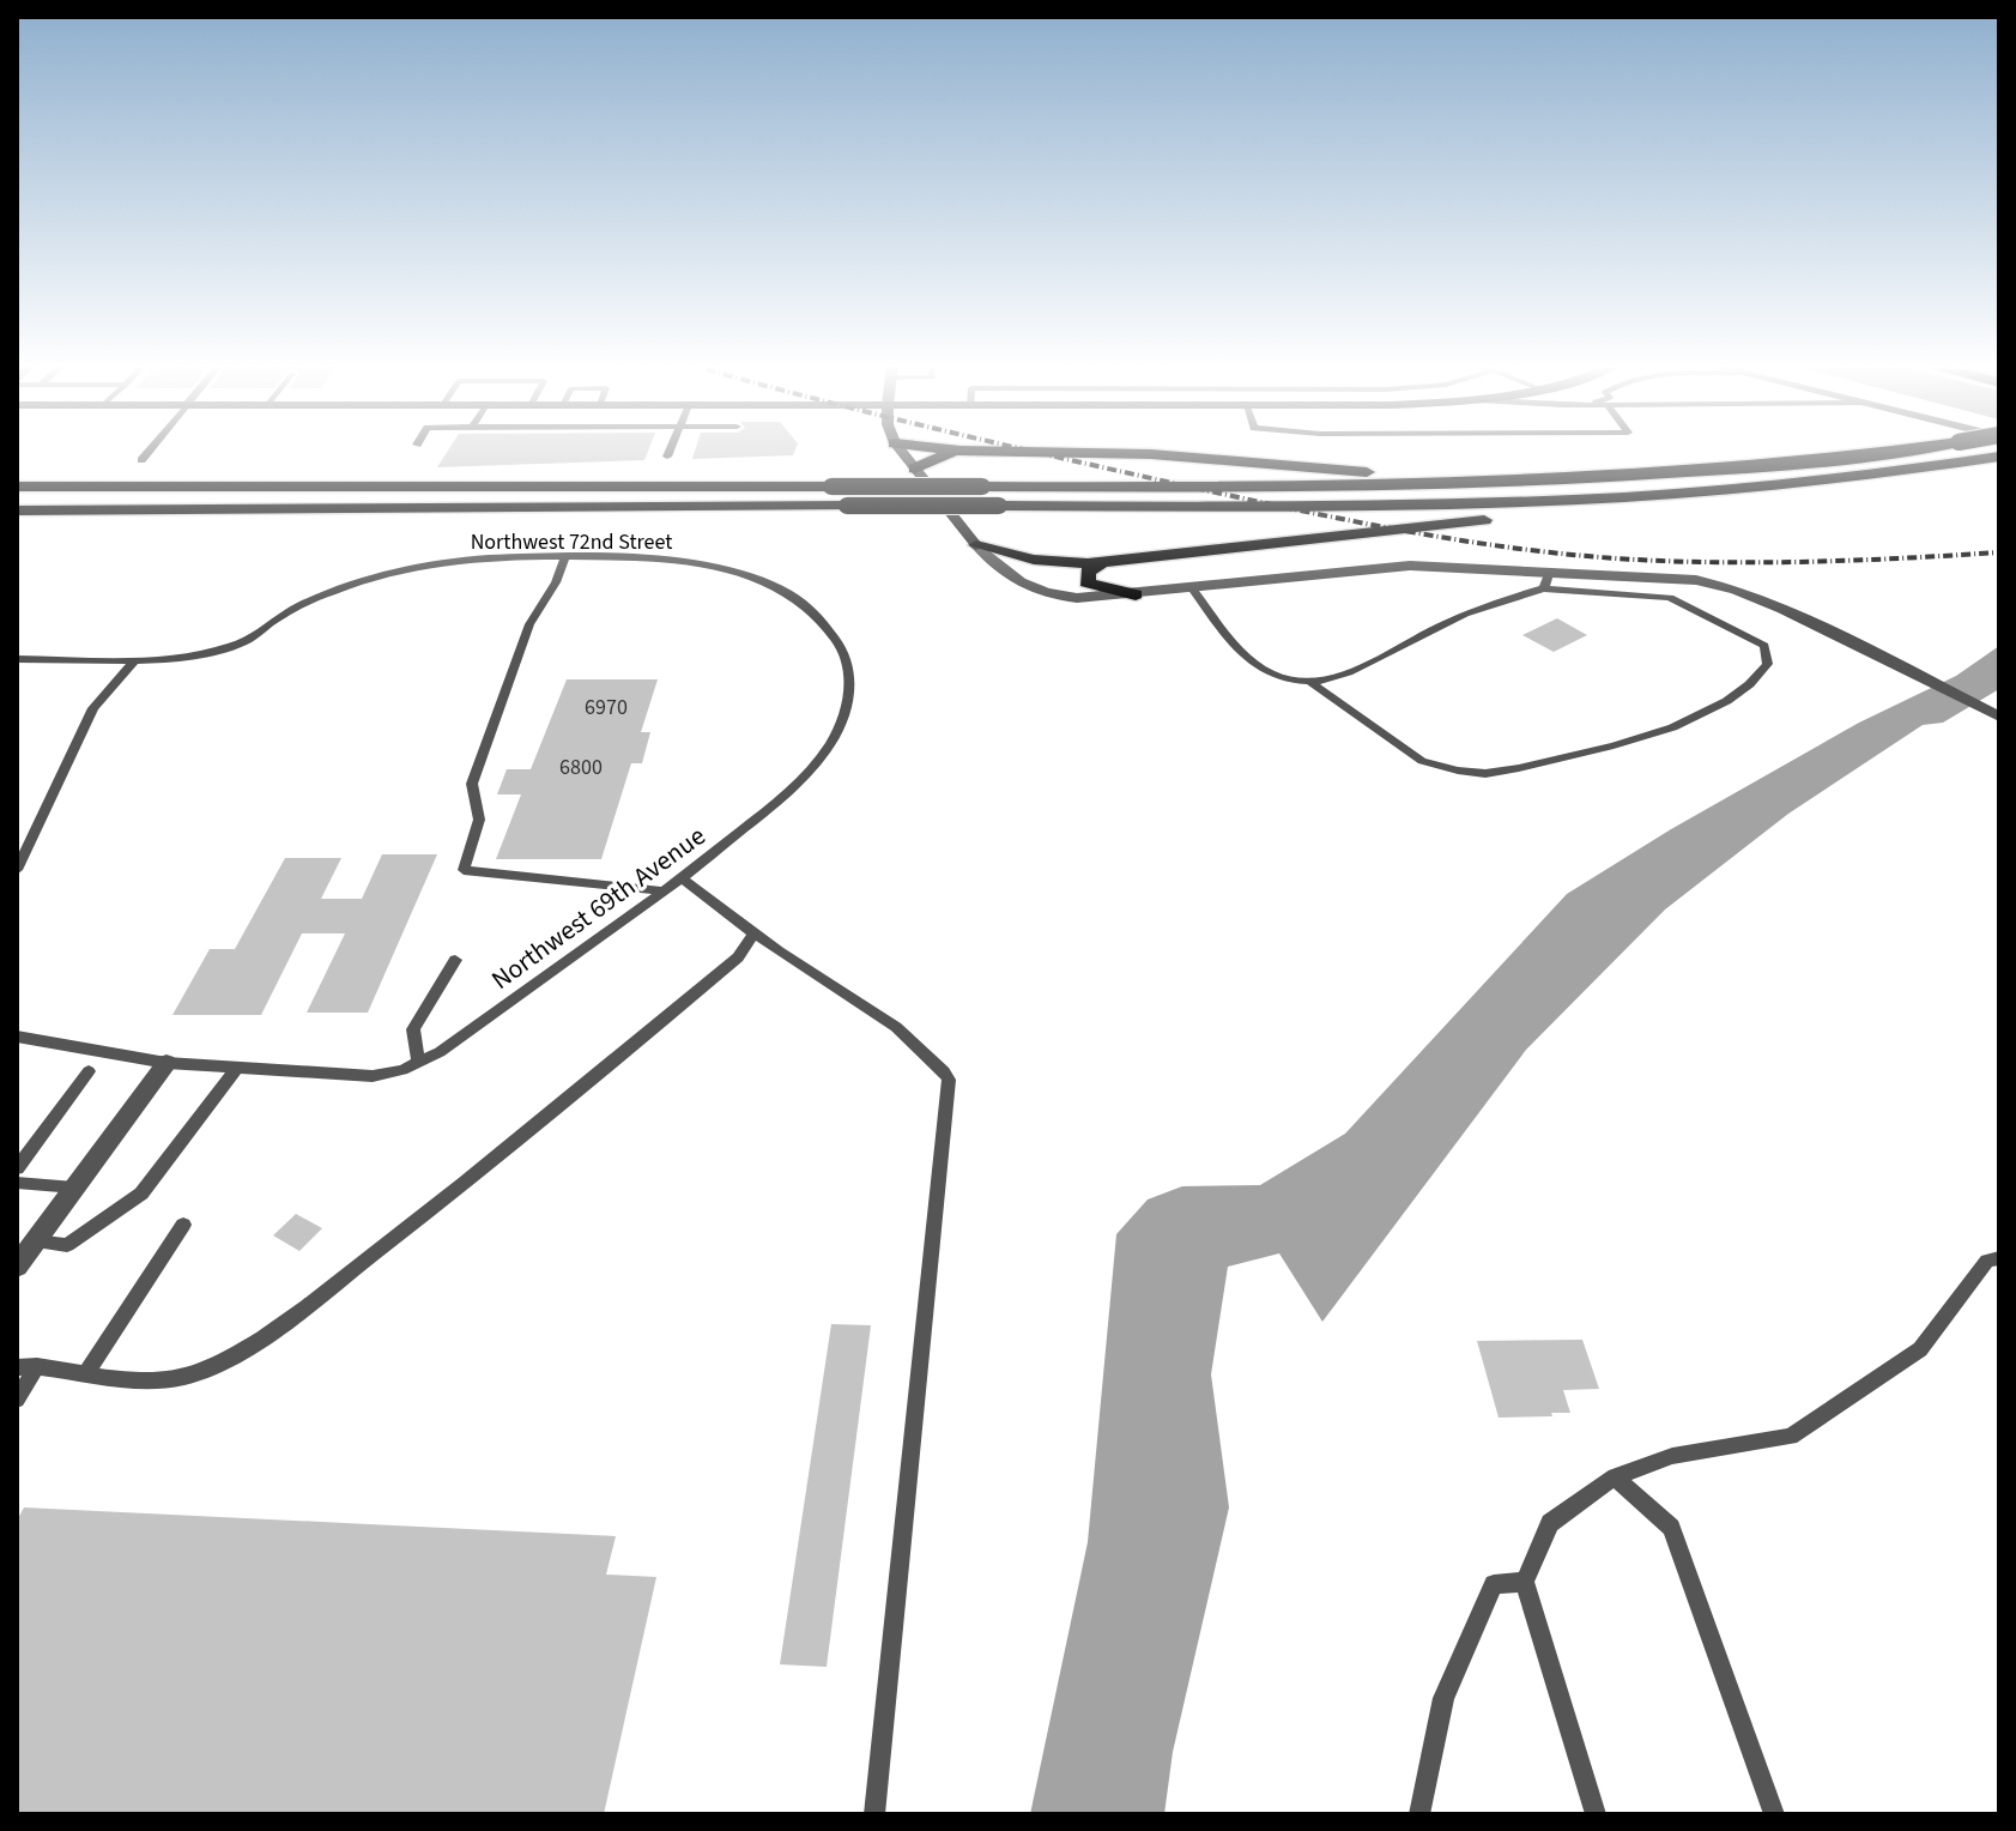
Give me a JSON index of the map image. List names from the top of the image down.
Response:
{
  "streets": {
    "lane": ["Northwest 72nd Street", "Northwest 69th Avenue"]
  },
  "crossings": [
    ["Northwest 72nd Street", "Northwest 69th Avenue"]
  ],
  "house_numbers": ["6970", "6800"]
}
